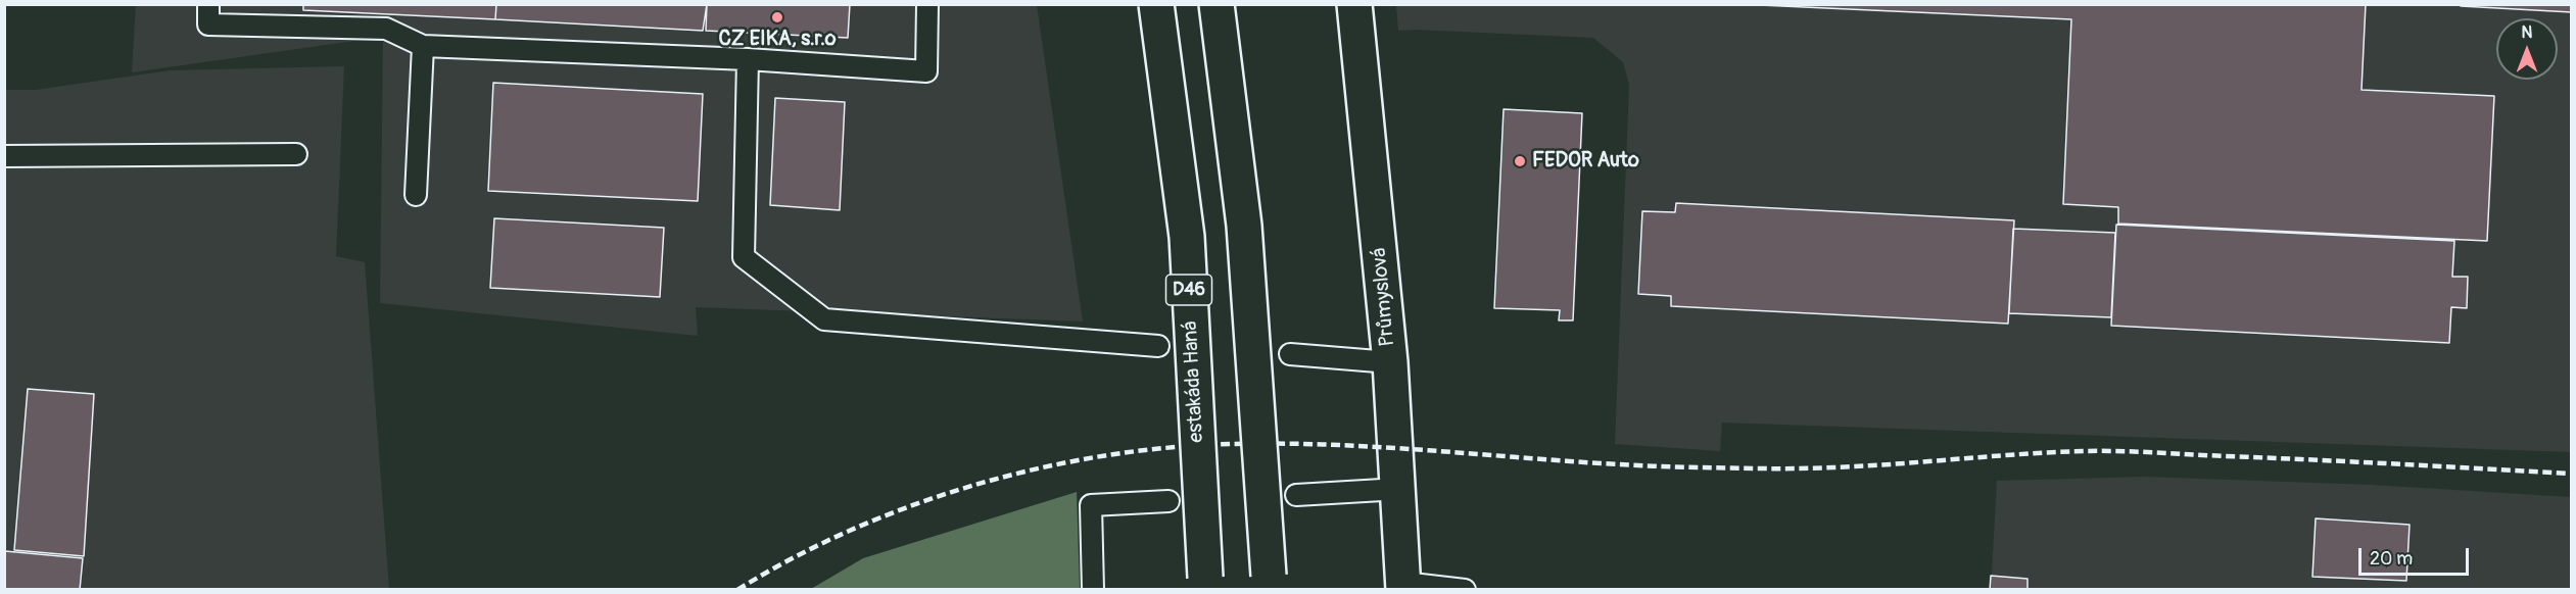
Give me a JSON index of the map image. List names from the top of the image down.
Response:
{
  "streets": {
    "main road": ["D46", "Průmyslová", "estakáda Haná"]
  },
  "places": ["CZ EIKA, s.r.o", "FEDOR Auto"],
  "scale_bar": "20 m",
  "north": "top"
}
